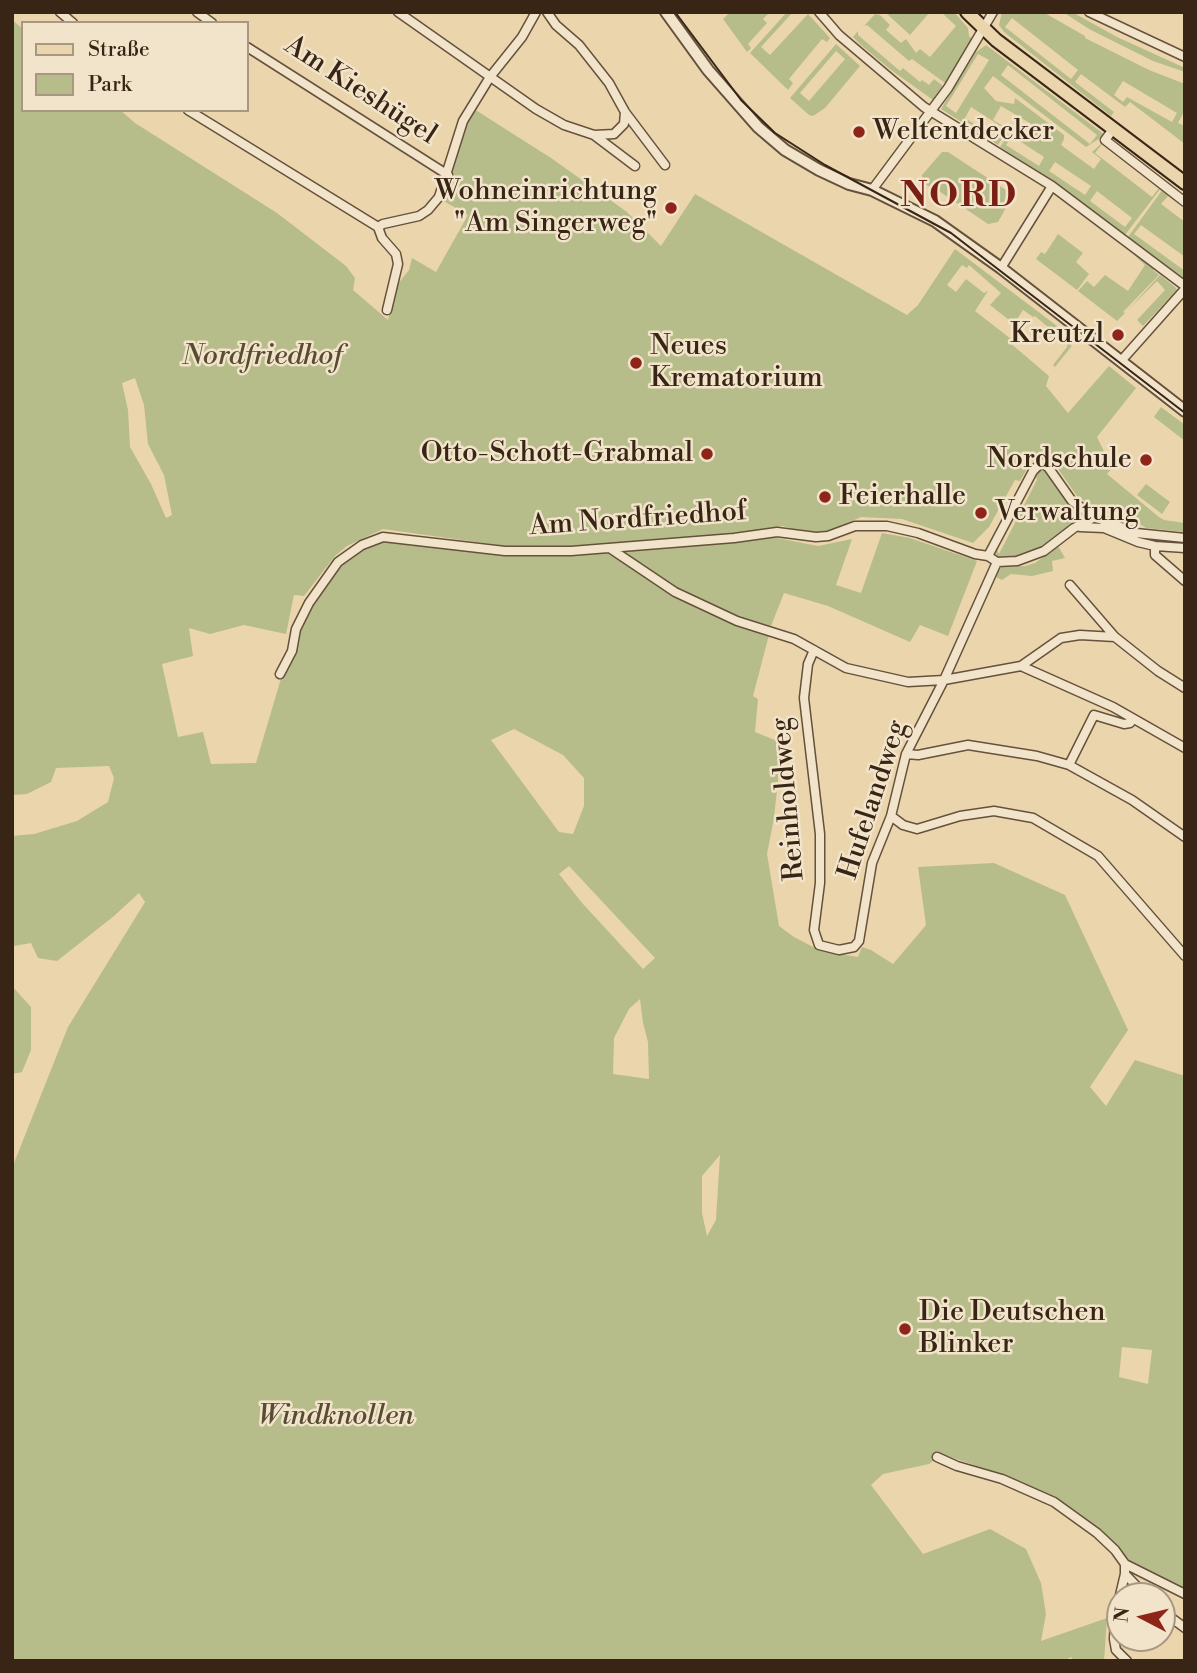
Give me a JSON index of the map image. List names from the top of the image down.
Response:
{
  "streets": {
    "street": [
      "Am Kieshügel",
      "Am Nordfriedhof",
      "Reinholdweg",
      "Hufelandweg"
    ]
  },
  "crossings": [
    ["Reinholdweg", "Hufelandweg"]
  ],
  "districts": ["NORD"],
  "parks": ["Nordfriedhof", "Windknollen"],
  "places": [
    "Weltentdecker",
    "Wohneinrichtung \"Am Singerweg\"",
    "Kreutzl",
    "Neues Krematorium",
    "Otto-Schott-Grabmal",
    "Nordschule",
    "Feierhalle",
    "Verwaltung",
    "Die Deutschen Blinker"
  ],
  "legend": ["Straße", "Park"],
  "north": "left"
}
